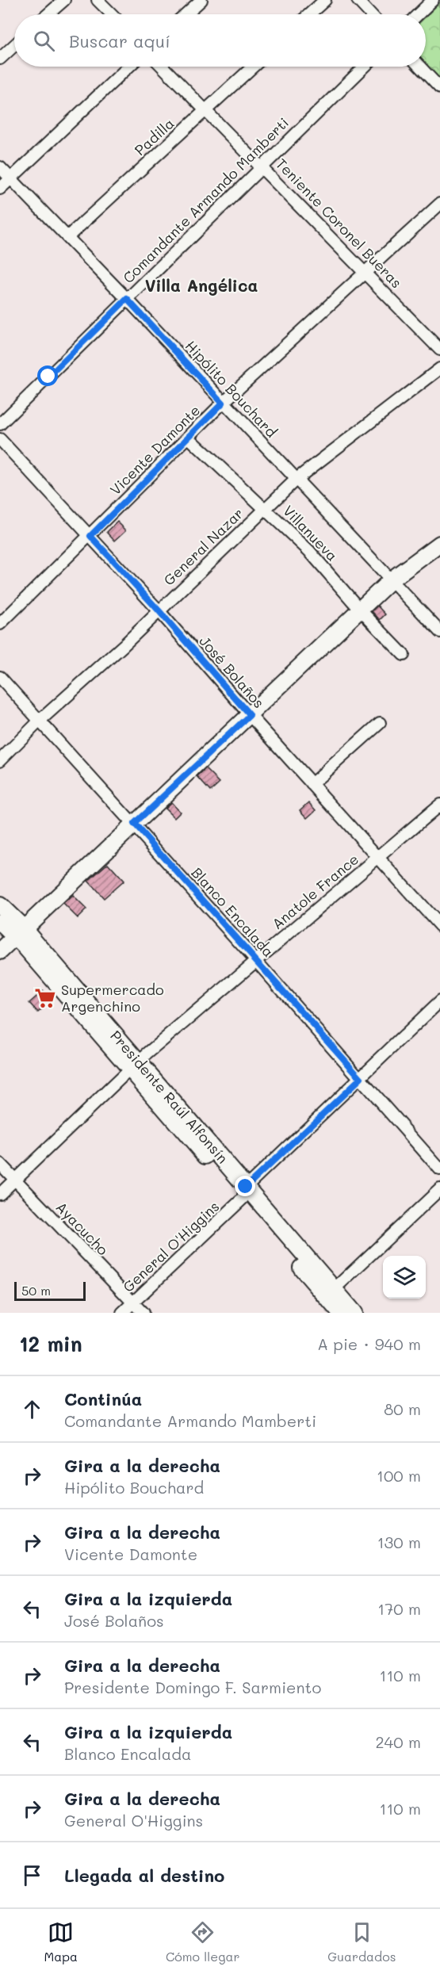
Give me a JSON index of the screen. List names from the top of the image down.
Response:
{
  "streets": {
    "main road": ["Presidente Raúl Alfonsín"],
    "street": [
      "Padilla",
      "Comandante Armando Mamberti",
      "Teniente Coronel Bueras",
      "Hipólito Bouchard",
      "Vicente Damonte",
      "Villanueva",
      "General Nazar",
      "José Bolaños",
      "Anatole France",
      "Blanco Encalada",
      "Ayacucho",
      "General O'Higgins"
    ]
  },
  "crossings": [
    ["Padilla", "Teniente Coronel Bueras"],
    ["Padilla", "Hipólito Bouchard"],
    ["Comandante Armando Mamberti", "Teniente Coronel Bueras"],
    ["Comandante Armando Mamberti", "Hipólito Bouchard"],
    ["Teniente Coronel Bueras", "Vicente Damonte"],
    ["Hipólito Bouchard", "Vicente Damonte"],
    ["Hipólito Bouchard", "General Nazar"],
    ["Vicente Damonte", "Villanueva"],
    ["Vicente Damonte", "José Bolaños"],
    ["Villanueva", "General Nazar"],
    ["General Nazar", "José Bolaños"],
    ["General Nazar", "Blanco Encalada"],
    ["José Bolaños", "Anatole France"],
    ["Anatole France", "Blanco Encalada"],
    ["Anatole France", "Presidente Raúl Alfonsín"],
    ["Anatole France", "Ayacucho"],
    ["Blanco Encalada", "General O'Higgins"],
    ["Presidente Raúl Alfonsín", "General O'Higgins"],
    ["Ayacucho", "General O'Higgins"]
  ],
  "districts": ["Villa Angélica"],
  "places": {
    "supermarket": ["Supermercado Argenchino"]
  },
  "scale_bar": "50 m",
  "page": {
    "search": "Buscar aquí",
    "scale": "50 m",
    "heading": ["12 min", "A pie · 940 m"],
    "list": [
      ["Continúa", "Comandante Armando Mamberti", "80 m"],
      ["Gira a la derecha", "Hipólito Bouchard", "100 m"],
      ["Gira a la derecha", "Vicente Damonte", "130 m"],
      ["Gira a la izquierda", "José Bolaños", "170 m"],
      ["Gira a la derecha", "Presidente Domingo F. Sarmiento", "110 m"],
      ["Gira a la izquierda", "Blanco Encalada", "240 m"],
      ["Gira a la derecha", "General O'Higgins", "110 m"],
      "Llegada al destino"
    ],
    "nav": ["Mapa", "Cómo llegar", "Guardados"]
  }
}
